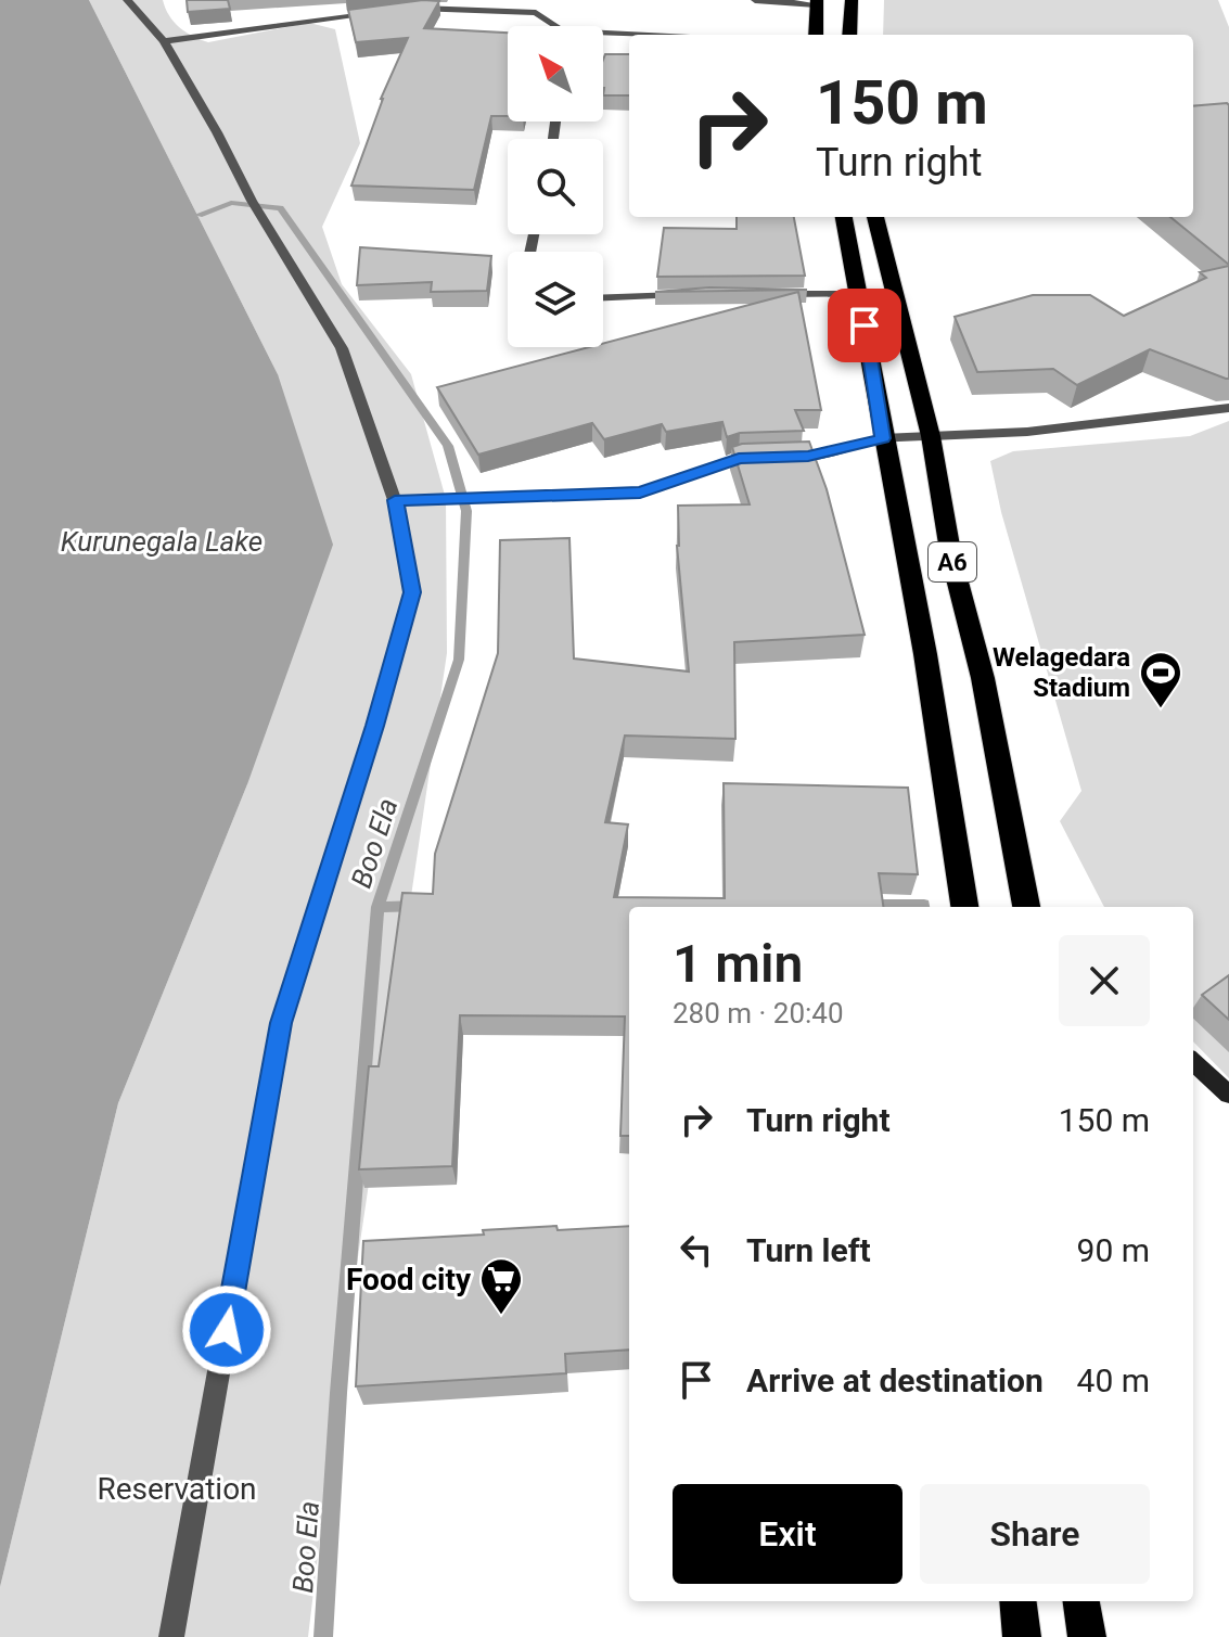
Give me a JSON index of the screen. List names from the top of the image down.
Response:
{
  "streets": {
    "highway": ["A6"]
  },
  "water": ["Kurunegala Lake", "Boo Ela"],
  "parks": ["Reservation"],
  "places": {
    "sports": ["Welagedara Stadium"],
    "supermarket": ["Food city"]
  },
  "north": "top left",
  "page": {
    "turn": ["150 m", "Turn right"],
    "heading": ["1 min", "280 m · 20:40"],
    "list": [
      {
        "name": "Turn right",
        "value": "150 m"
      },
      {
        "name": "Turn left",
        "value": "90 m"
      },
      {
        "name": "Arrive at destination",
        "value": "40 m"
      }
    ],
    "buttons": ["Exit", "Share"]
  }
}
